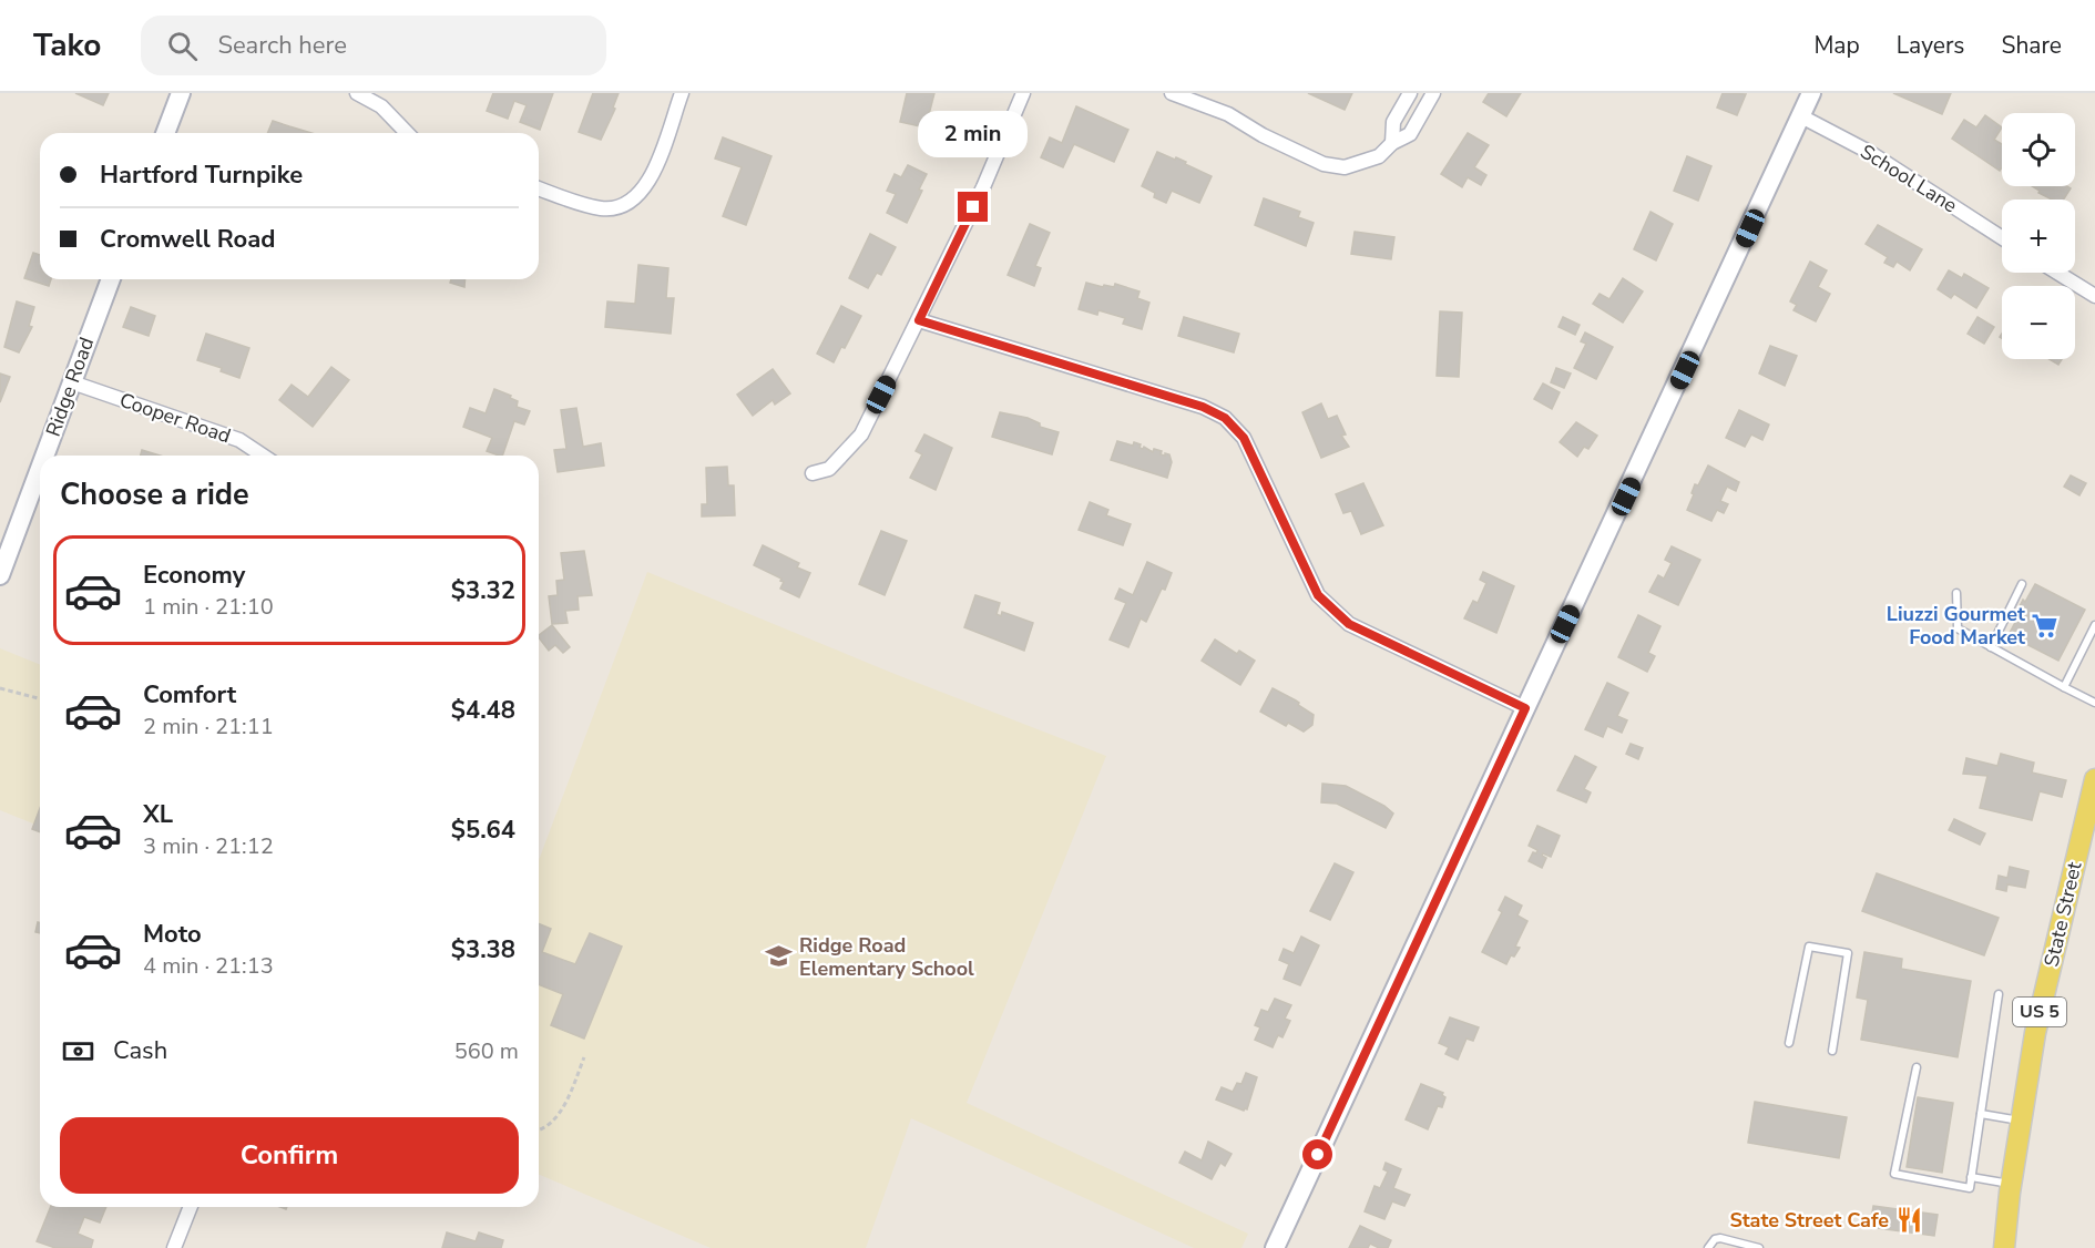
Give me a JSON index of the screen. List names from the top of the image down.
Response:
{
  "streets": {
    "main road": ["Ridge Road", "State Street", "US 5"],
    "street": ["School Lane", "Cooper Road"]
  },
  "crossings": [
    ["Ridge Road", "Cooper Road"]
  ],
  "places": {
    "supermarket": ["Liuzzi Gourmet Food Market"],
    "school or university": ["Ridge Road Elementary School"],
    "restaurant": ["State Street Cafe"]
  },
  "page": {
    "header": "Tako",
    "search": "Search here",
    "nav": ["Map", "Layers", "Share"],
    "bubble": "2 min",
    "map_buttons": ["+", "−"],
    "banner": ["Hartford Turnpike", "Cromwell Road"],
    "heading": "Choose a ride",
    "list": [
      {
        "name": "Economy",
        "note": "1 min · 21:10",
        "value": "$3.32"
      },
      {
        "name": "Comfort",
        "note": "2 min · 21:11",
        "value": "$4.48"
      },
      {
        "name": "XL",
        "note": "3 min · 21:12",
        "value": "$5.64"
      },
      {
        "name": "Moto",
        "note": "4 min · 21:13",
        "value": "$3.38"
      }
    ],
    "pay": ["Cash", "560 m"],
    "buttons": "Confirm"
  }
}
